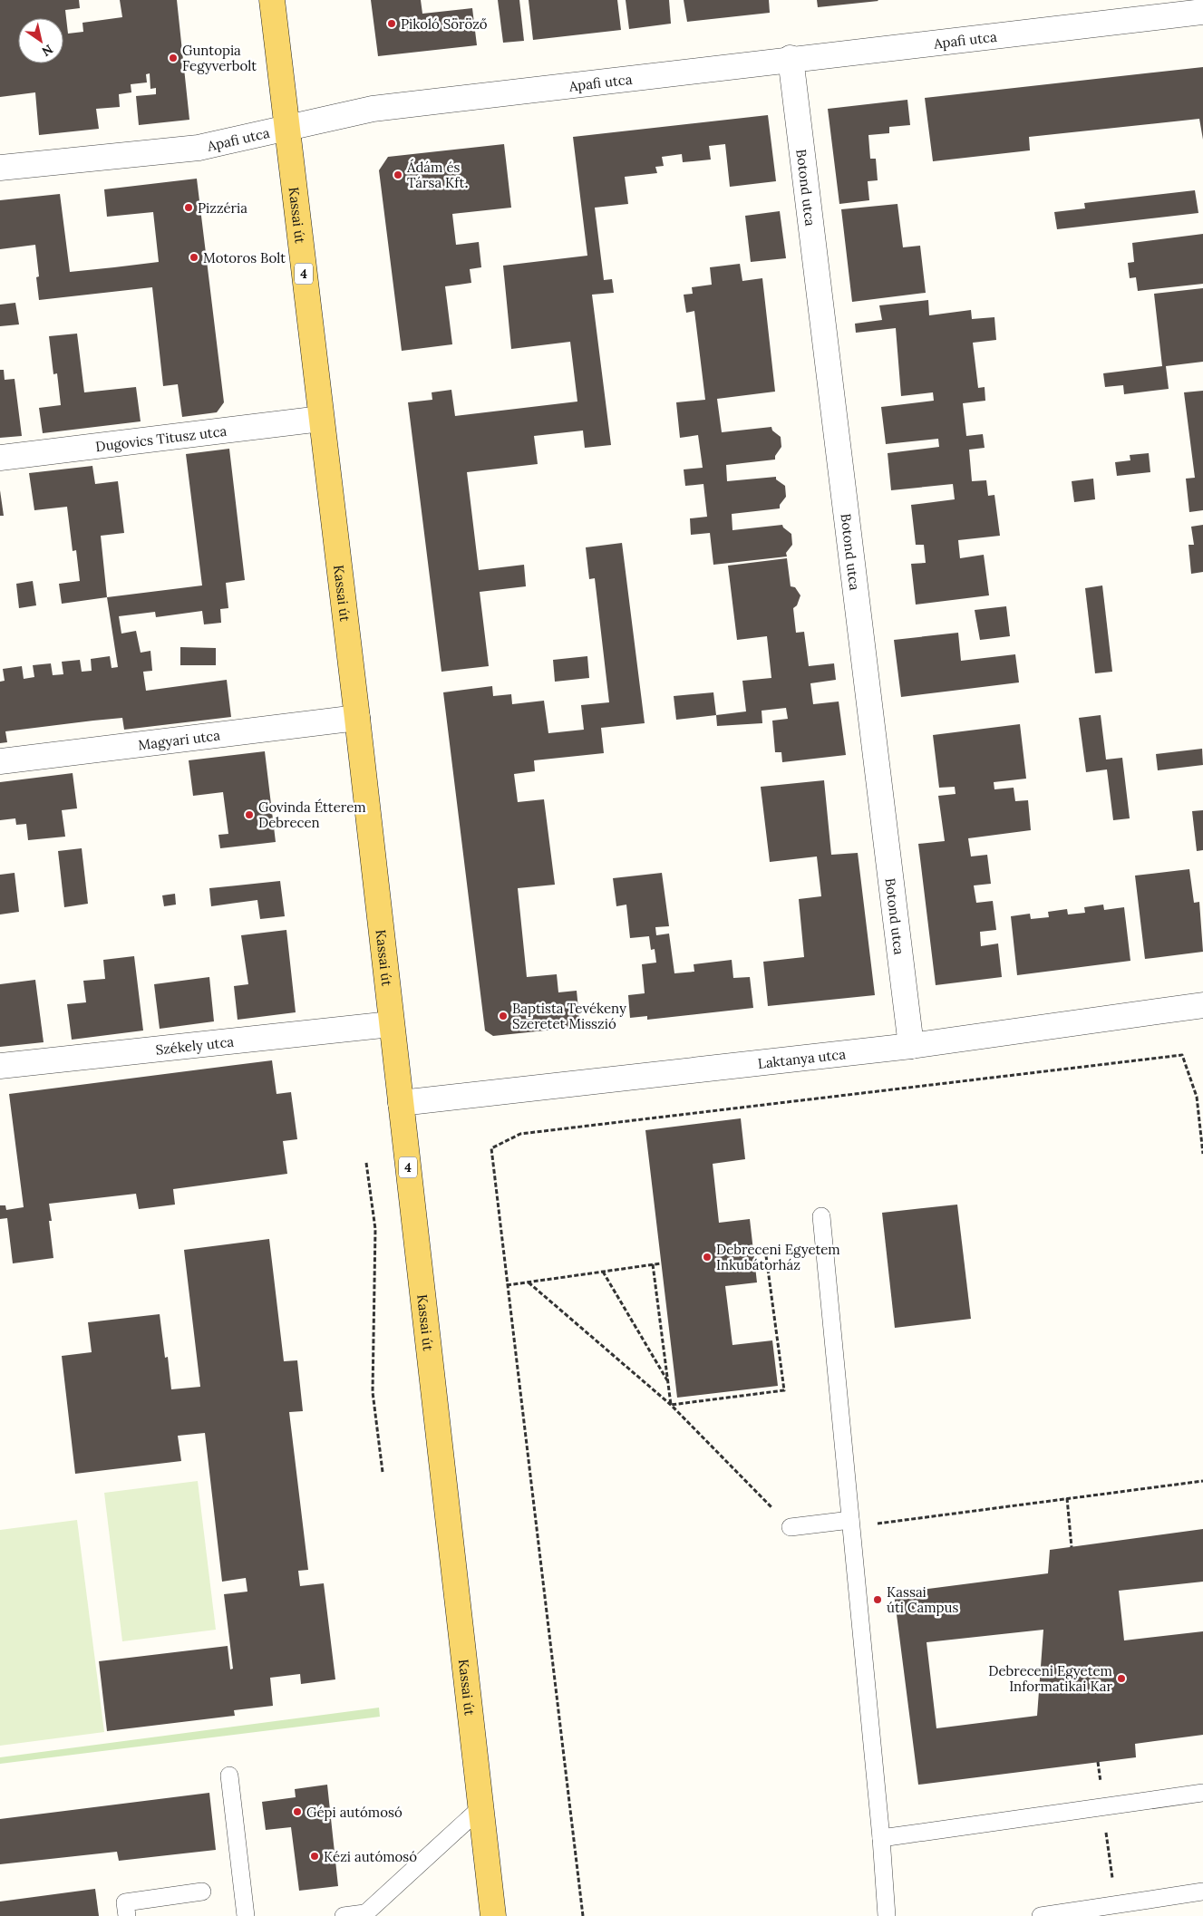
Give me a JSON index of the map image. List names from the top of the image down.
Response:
{
  "streets": {
    "main road": ["Kassai út", "4"],
    "street": [
      "Apafi utca",
      "Botond utca",
      "Dugovics Titusz utca",
      "Magyari utca",
      "Székely utca",
      "Laktanya utca"
    ]
  },
  "crossings": [
    ["Apafi utca", "Botond utca"],
    ["Apafi utca", "Kassai út"],
    ["Botond utca", "Laktanya utca"],
    ["Kassai út", "Dugovics Titusz utca"],
    ["Kassai út", "Magyari utca"],
    ["Kassai út", "Székely utca"],
    ["Kassai út", "Laktanya utca"]
  ],
  "places": [
    "Pikoló Söröző",
    "Guntopia Fegyverbolt",
    "Ádám és Társa Kft.",
    "Pizzéria",
    "Motoros Bolt",
    "Govinda Étterem Debrecen",
    "Baptista Tevékeny Szeretet Misszió",
    "Debreceni Egyetem Inkubátorház",
    "Kassai úti Campus",
    "Debreceni Egyetem Informatikai Kar",
    "Gépi autómosó",
    "Kézi autómosó"
  ],
  "north": "bottom right"
}
